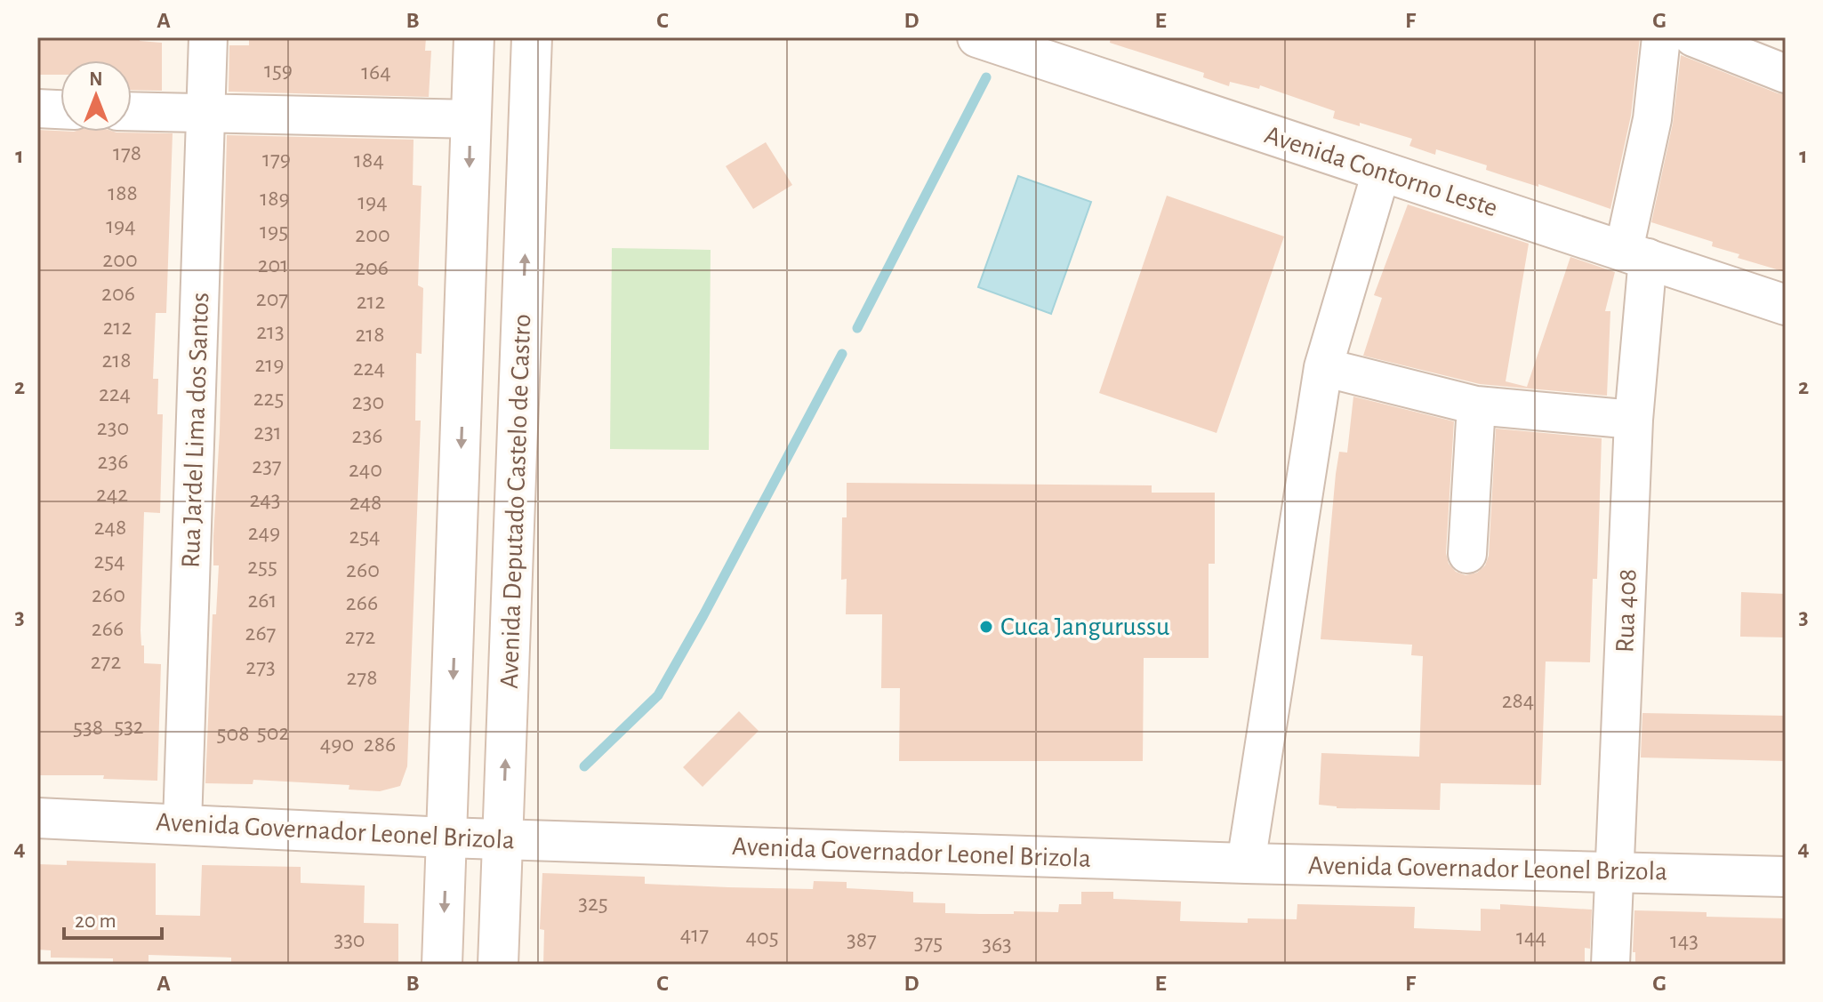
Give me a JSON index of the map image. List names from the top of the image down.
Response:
{
  "streets": {
    "street": [
      "Avenida Contorno Leste",
      "Rua Jardel Lima dos Santos",
      "Avenida Deputado Castelo de Castro",
      "Rua 408",
      "Avenida Governador Leonel Brizola"
    ]
  },
  "crossings": [
    ["Avenida Contorno Leste", "Rua 408"],
    ["Rua Jardel Lima dos Santos", "Avenida Governador Leonel Brizola"],
    ["Avenida Deputado Castelo de Castro", "Avenida Governador Leonel Brizola"],
    ["Rua 408", "Avenida Governador Leonel Brizola"]
  ],
  "places": ["Cuca Jangurussu"],
  "house_numbers": [
    "159",
    "164",
    "178",
    "179",
    "184",
    "188",
    "189",
    "194",
    "194",
    "195",
    "200",
    "200",
    "201",
    "206",
    "206",
    "207",
    "212",
    "212",
    "213",
    "218",
    "218",
    "219",
    "224",
    "224",
    "225",
    "230",
    "230",
    "231",
    "236",
    "236",
    "237",
    "240",
    "242",
    "243",
    "248",
    "248",
    "249",
    "254",
    "254",
    "255",
    "260",
    "260",
    "261",
    "266",
    "266",
    "267",
    "272",
    "272",
    "273",
    "278",
    "284",
    "532",
    "538",
    "502",
    "508",
    "490",
    "286",
    "325",
    "417",
    "405",
    "144",
    "330",
    "387",
    "143",
    "375",
    "363"
  ],
  "scale_bar": "20 m",
  "north": "top",
  "grid": {
    "columns": [
      "A",
      "B",
      "C",
      "D",
      "E",
      "F",
      "G"
    ],
    "rows": [
      "1",
      "2",
      "3",
      "4"
    ]
  }
}
